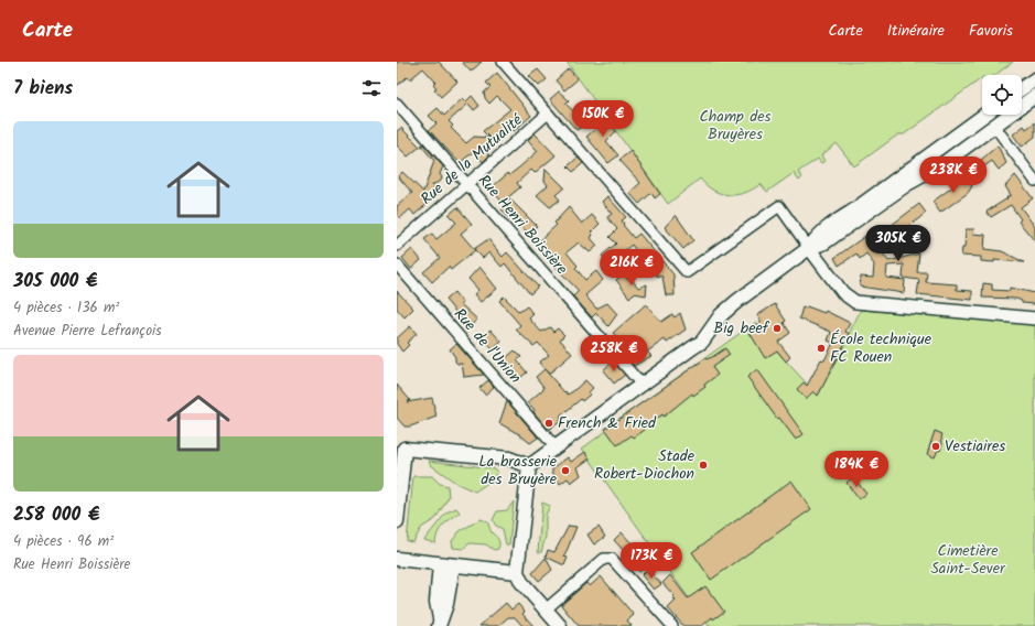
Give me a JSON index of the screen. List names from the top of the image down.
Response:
{
  "streets": {
    "street": ["Rue de la Mutualité", "Rue Henri Boissière", "Rue de l'Union"]
  },
  "crossings": [
    ["Rue de la Mutualité", "Rue Henri Boissière"]
  ],
  "parks": ["Champ des Bruyères", "Cimetière Saint-Sever"],
  "places": [
    "Big beef",
    "École technique FC Rouen",
    "French & Fried",
    "Vestiaires",
    "Stade Robert-Diochon",
    "La brasserie des Bruyère"
  ],
  "page": {
    "header": "Carte",
    "nav": ["Carte", "Itinéraire", "Favoris"],
    "heading": "7 biens",
    "price": [
      "150K €",
      "238K €",
      "305K €",
      "216K €",
      "258K €",
      "184K €",
      "173K €"
    ],
    "list": [
      {
        "name": "305 000 €",
        "note": "4 pièces · 136 m² · Avenue Pierre Lefrançois"
      },
      {
        "name": "258 000 €",
        "note": "4 pièces · 96 m² · Rue Henri Boissière"
      }
    ]
  }
}
